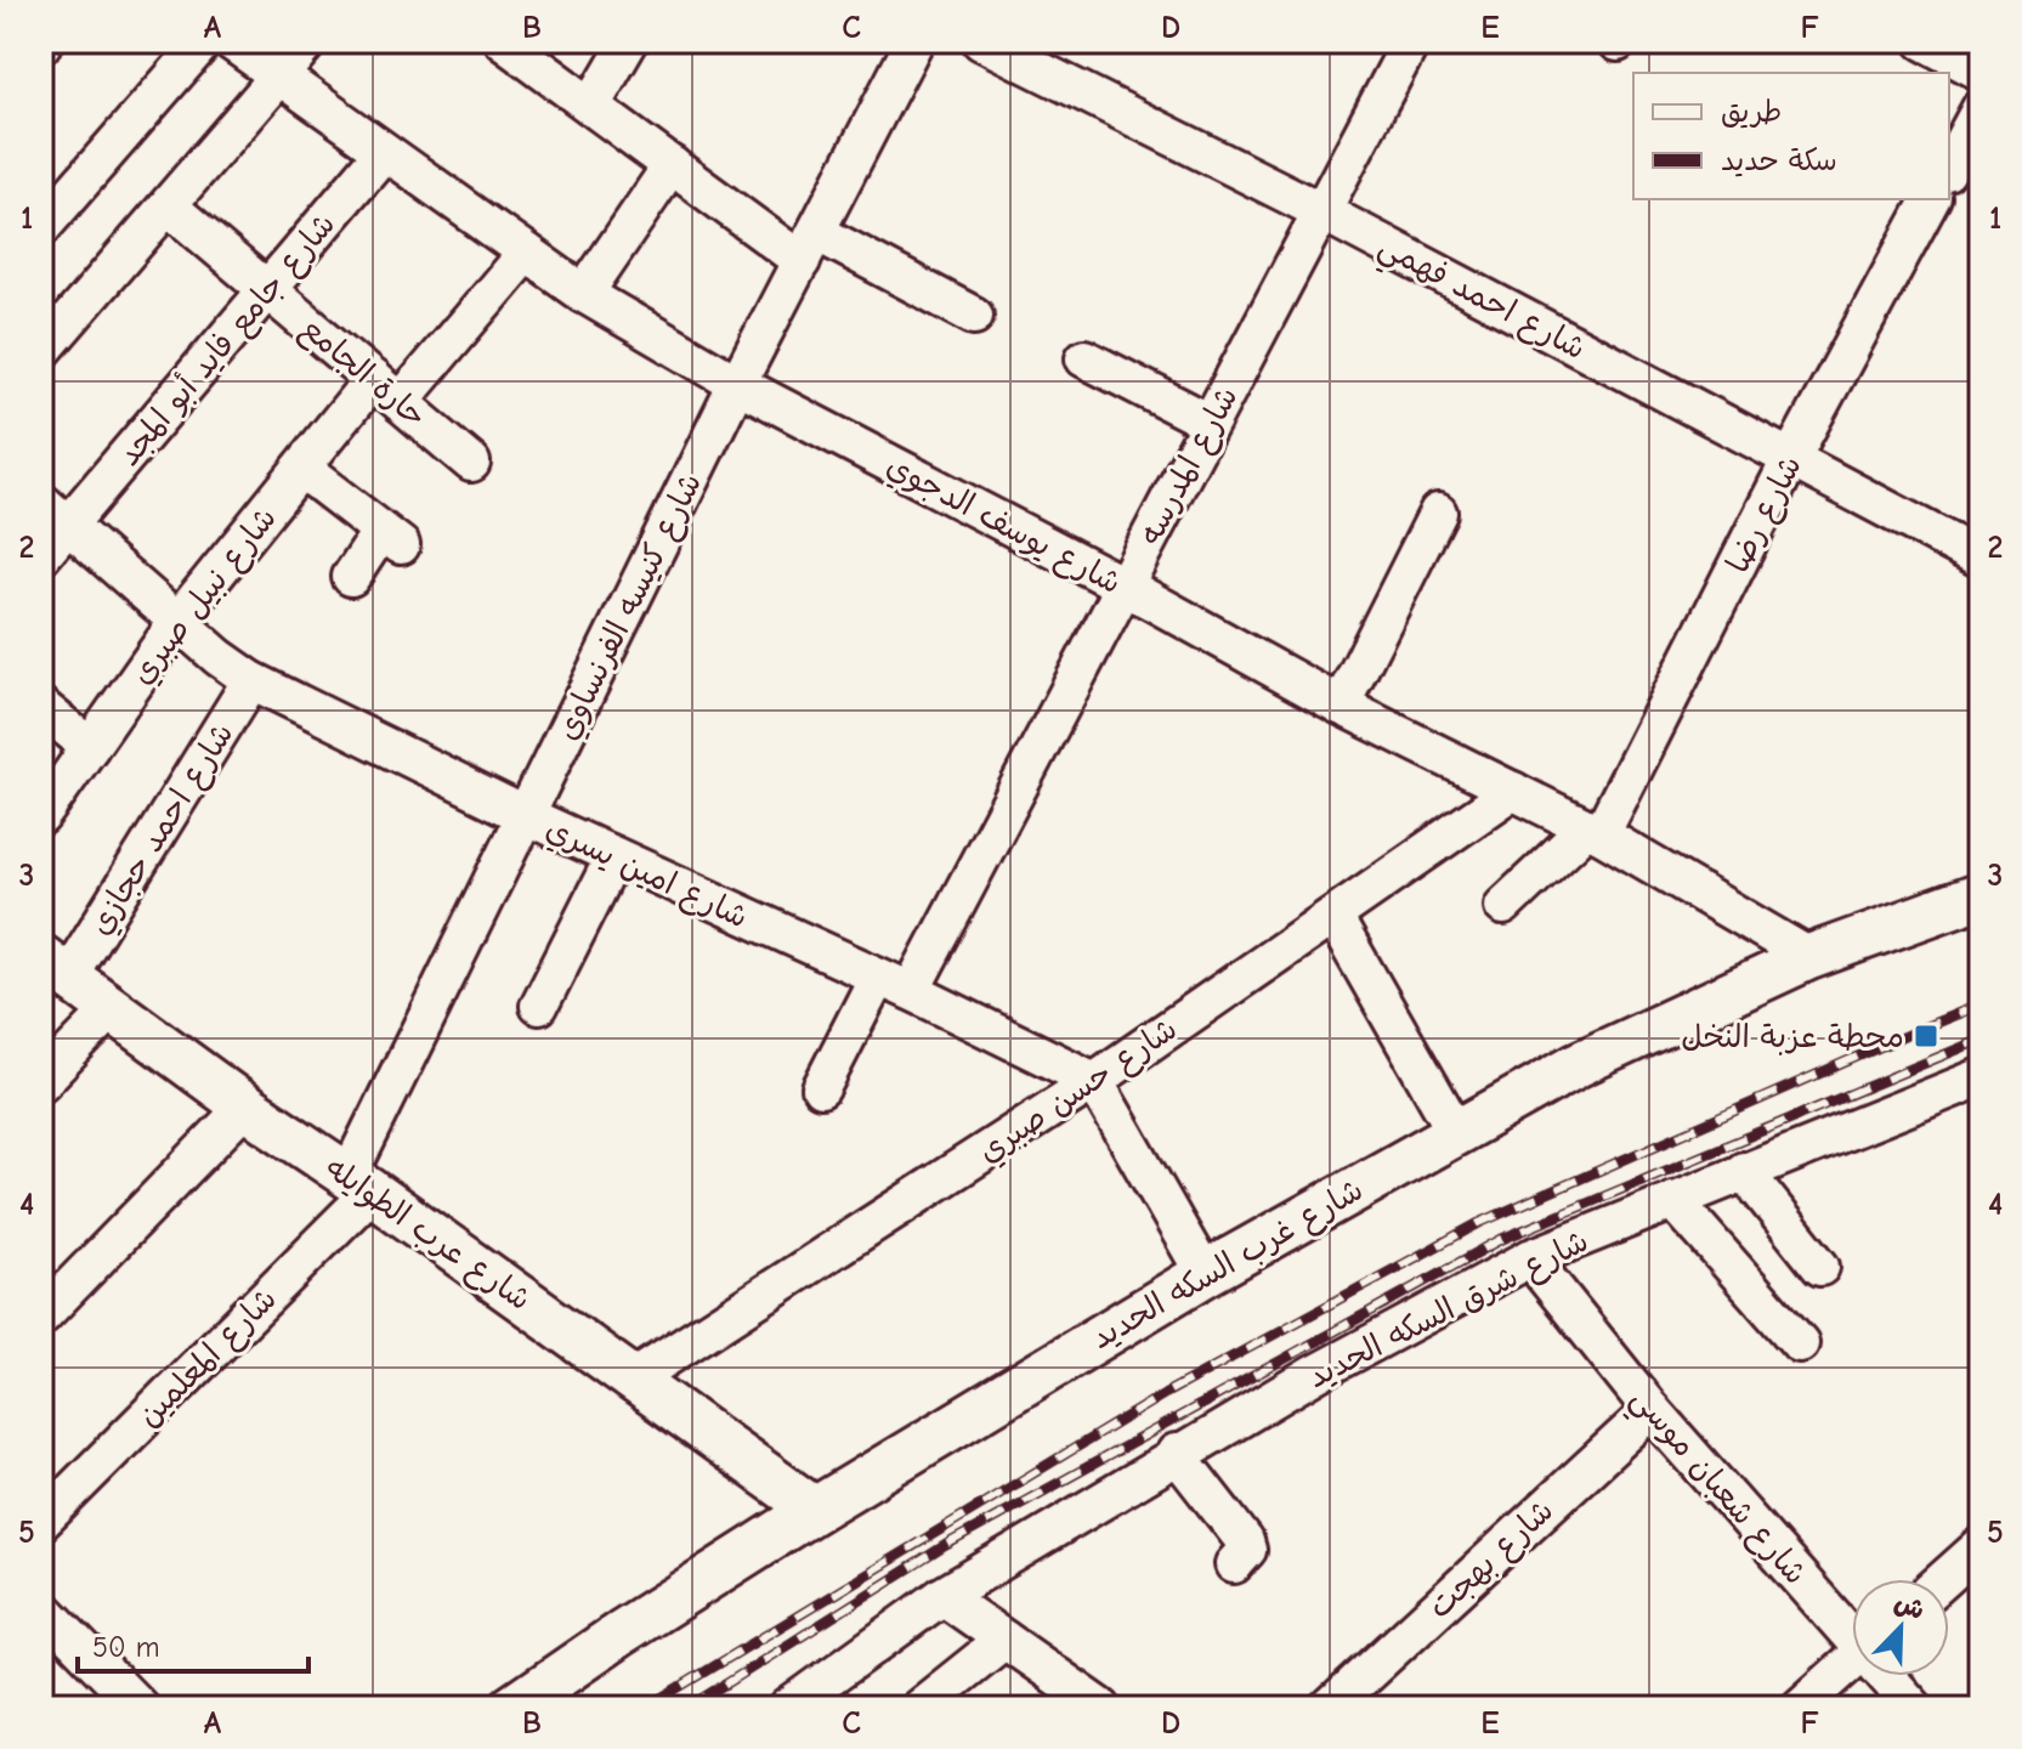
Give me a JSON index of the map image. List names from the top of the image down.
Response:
{
  "streets": {
    "street": [
      "شارع احمد فهمي",
      "شارع جامع فايد أبو المجد",
      "حارة الجامع",
      "شارع المدرسه",
      "شارع رضا",
      "شارع يوسف الدجوي",
      "شارع نبيل صبري",
      "شارع كنيسه الفرنساوي",
      "شارع احمد حجازي",
      "شارع امين يسري",
      "شارع حسن صبري",
      "شارع عرب الطوايله",
      "شارع غرب السكه الحديد",
      "شارع شرق السكه الحديد",
      "شارع المعلمين",
      "شارع شعبان موسي",
      "شارع بهجت"
    ]
  },
  "crossings": [
    ["شارع احمد فهمي", "شارع المدرسه"],
    ["شارع احمد فهمي", "شارع رضا"],
    ["شارع جامع فايد أبو المجد", "حارة الجامع"],
    ["شارع جامع فايد أبو المجد", "شارع يوسف الدجوي"],
    ["شارع جامع فايد أبو المجد", "شارع امين يسري"],
    ["حارة الجامع", "شارع نبيل صبري"],
    ["شارع المدرسه", "شارع يوسف الدجوي"],
    ["شارع المدرسه", "شارع امين يسري"],
    ["شارع رضا", "شارع يوسف الدجوي"],
    ["شارع يوسف الدجوي", "شارع نبيل صبري"],
    ["شارع يوسف الدجوي", "شارع كنيسه الفرنساوي"],
    ["شارع يوسف الدجوي", "شارع حسن صبري"],
    ["شارع يوسف الدجوي", "شارع غرب السكه الحديد"],
    ["شارع نبيل صبري", "شارع امين يسري"],
    ["شارع كنيسه الفرنساوي", "شارع امين يسري"],
    ["شارع كنيسه الفرنساوي", "شارع عرب الطوايله"],
    ["شارع كنيسه الفرنساوي", "شارع المعلمين"],
    ["شارع احمد حجازي", "شارع امين يسري"],
    ["شارع احمد حجازي", "شارع عرب الطوايله"],
    ["شارع امين يسري", "شارع حسن صبري"],
    ["شارع حسن صبري", "شارع عرب الطوايله"],
    ["شارع عرب الطوايله", "شارع غرب السكه الحديد"],
    ["شارع عرب الطوايله", "شارع المعلمين"],
    ["شارع شرق السكه الحديد", "شارع شعبان موسي"],
    ["شارع شعبان موسي", "شارع بهجت"]
  ],
  "places": {
    "transit": ["محطة عزبة النخل"]
  },
  "legend": ["طريق", "سكة حديد"],
  "scale_bar": "50 m",
  "north": "top right",
  "grid": {
    "columns": [
      "A",
      "B",
      "C",
      "D",
      "E",
      "F"
    ],
    "rows": [
      "1",
      "2",
      "3",
      "4",
      "5"
    ]
  }
}
